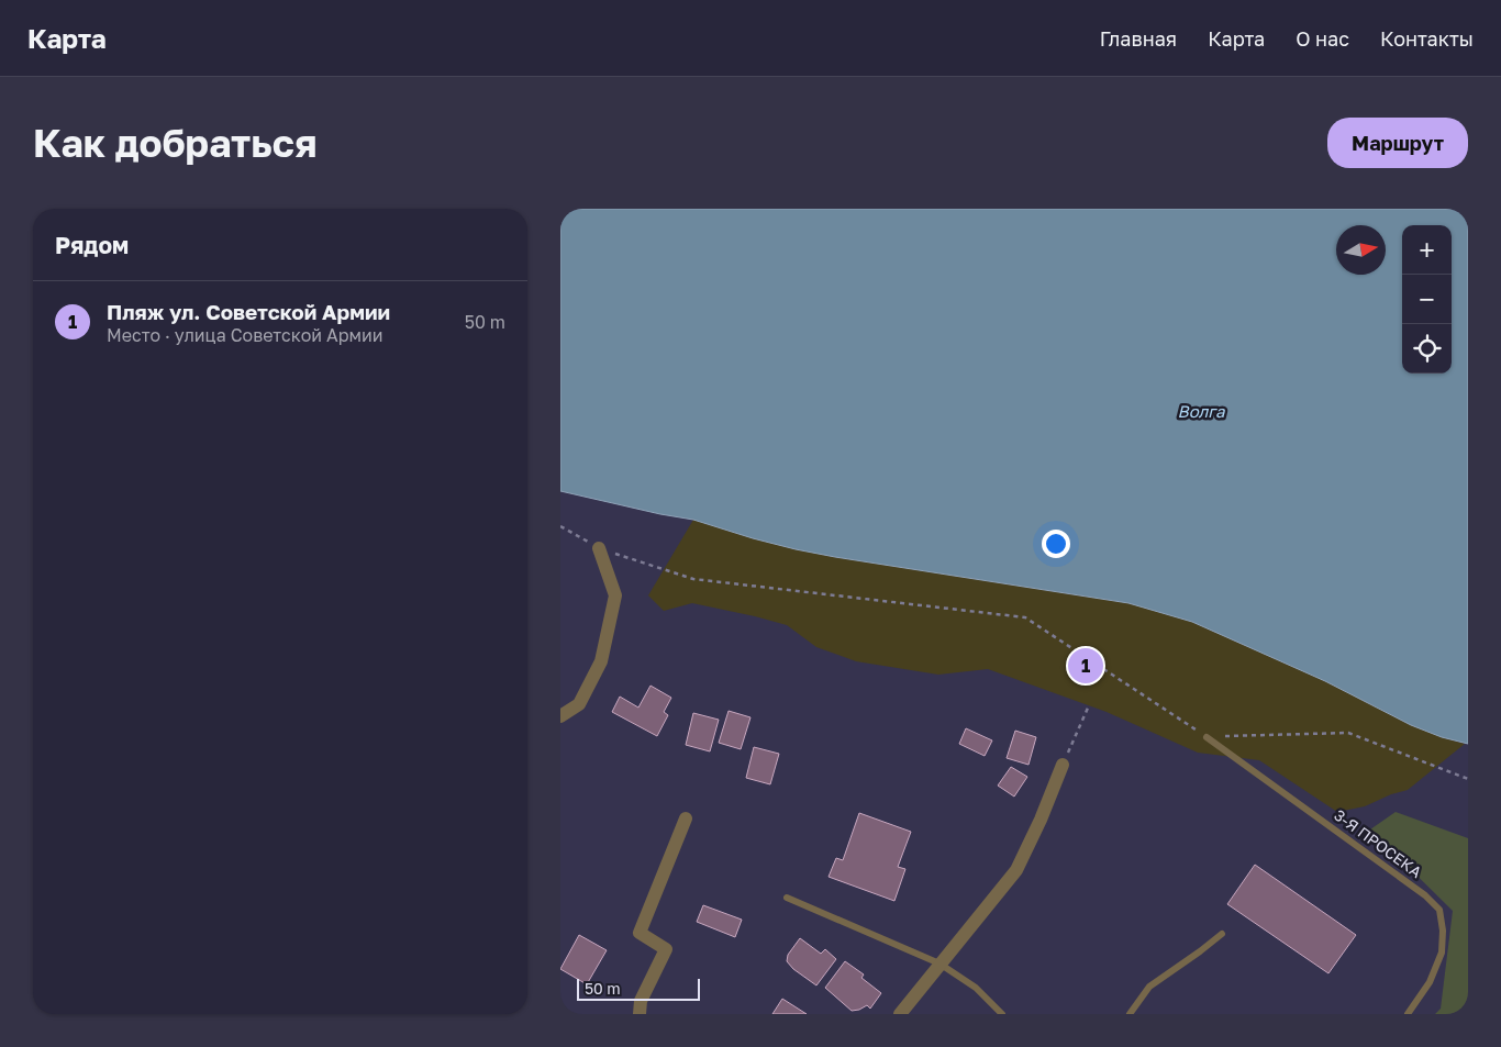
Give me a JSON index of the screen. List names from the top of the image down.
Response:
{
  "streets": {
    "lane": ["3-Я ПРОСЕКА"]
  },
  "water": ["Волга"],
  "scale_bar": "50 m",
  "north": "right",
  "page": {
    "header": "Карта",
    "nav": [
      "Главная",
      "Карта",
      "О нас",
      "Контакты"
    ],
    "buttons": "Маршрут",
    "title": "Как добраться",
    "heading": "Рядом",
    "map_buttons": ["+", "−"],
    "list": [
      {
        "mark": "1",
        "name": "Пляж ул. Советской Армии",
        "note": "Место · улица Советской Армии",
        "value": "50 m"
      }
    ],
    "pins": "1",
    "scale": "50 m"
  }
}
